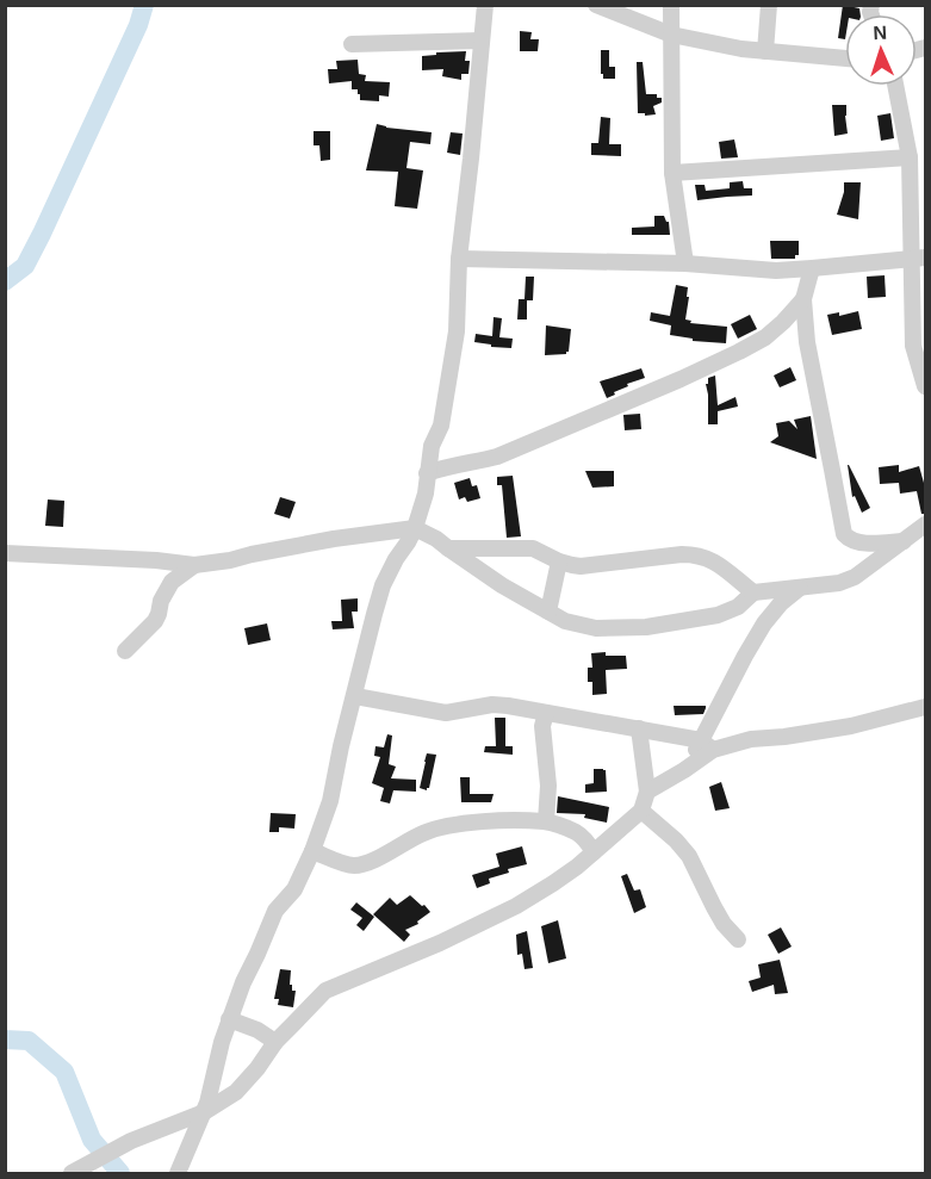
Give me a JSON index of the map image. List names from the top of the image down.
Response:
{
  "north": "top"
}
